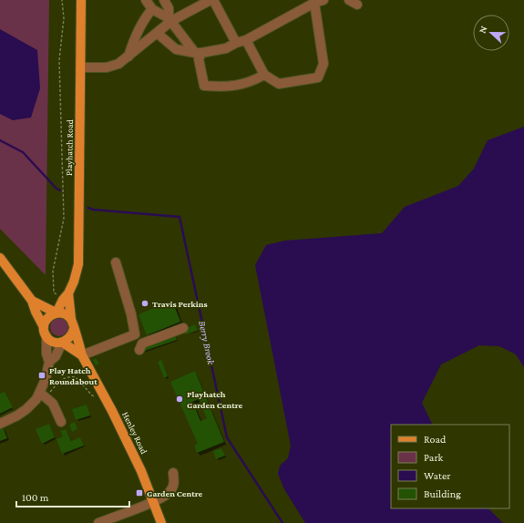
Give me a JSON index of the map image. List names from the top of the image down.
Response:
{
  "streets": {
    "main road": ["Playhatch Road", "Henley Road"]
  },
  "crossings": [
    ["Playhatch Road", "Henley Road"]
  ],
  "water": ["Berry Brook"],
  "places": {
    "other": ["Travis Perkins", "Playhatch Garden Centre"],
    "transit": ["Play Hatch Roundabout", "Garden Centre"]
  },
  "legend": [
    "Road",
    "Park",
    "Water",
    "Building"
  ],
  "scale_bar": "100 m",
  "north": "left"
}
